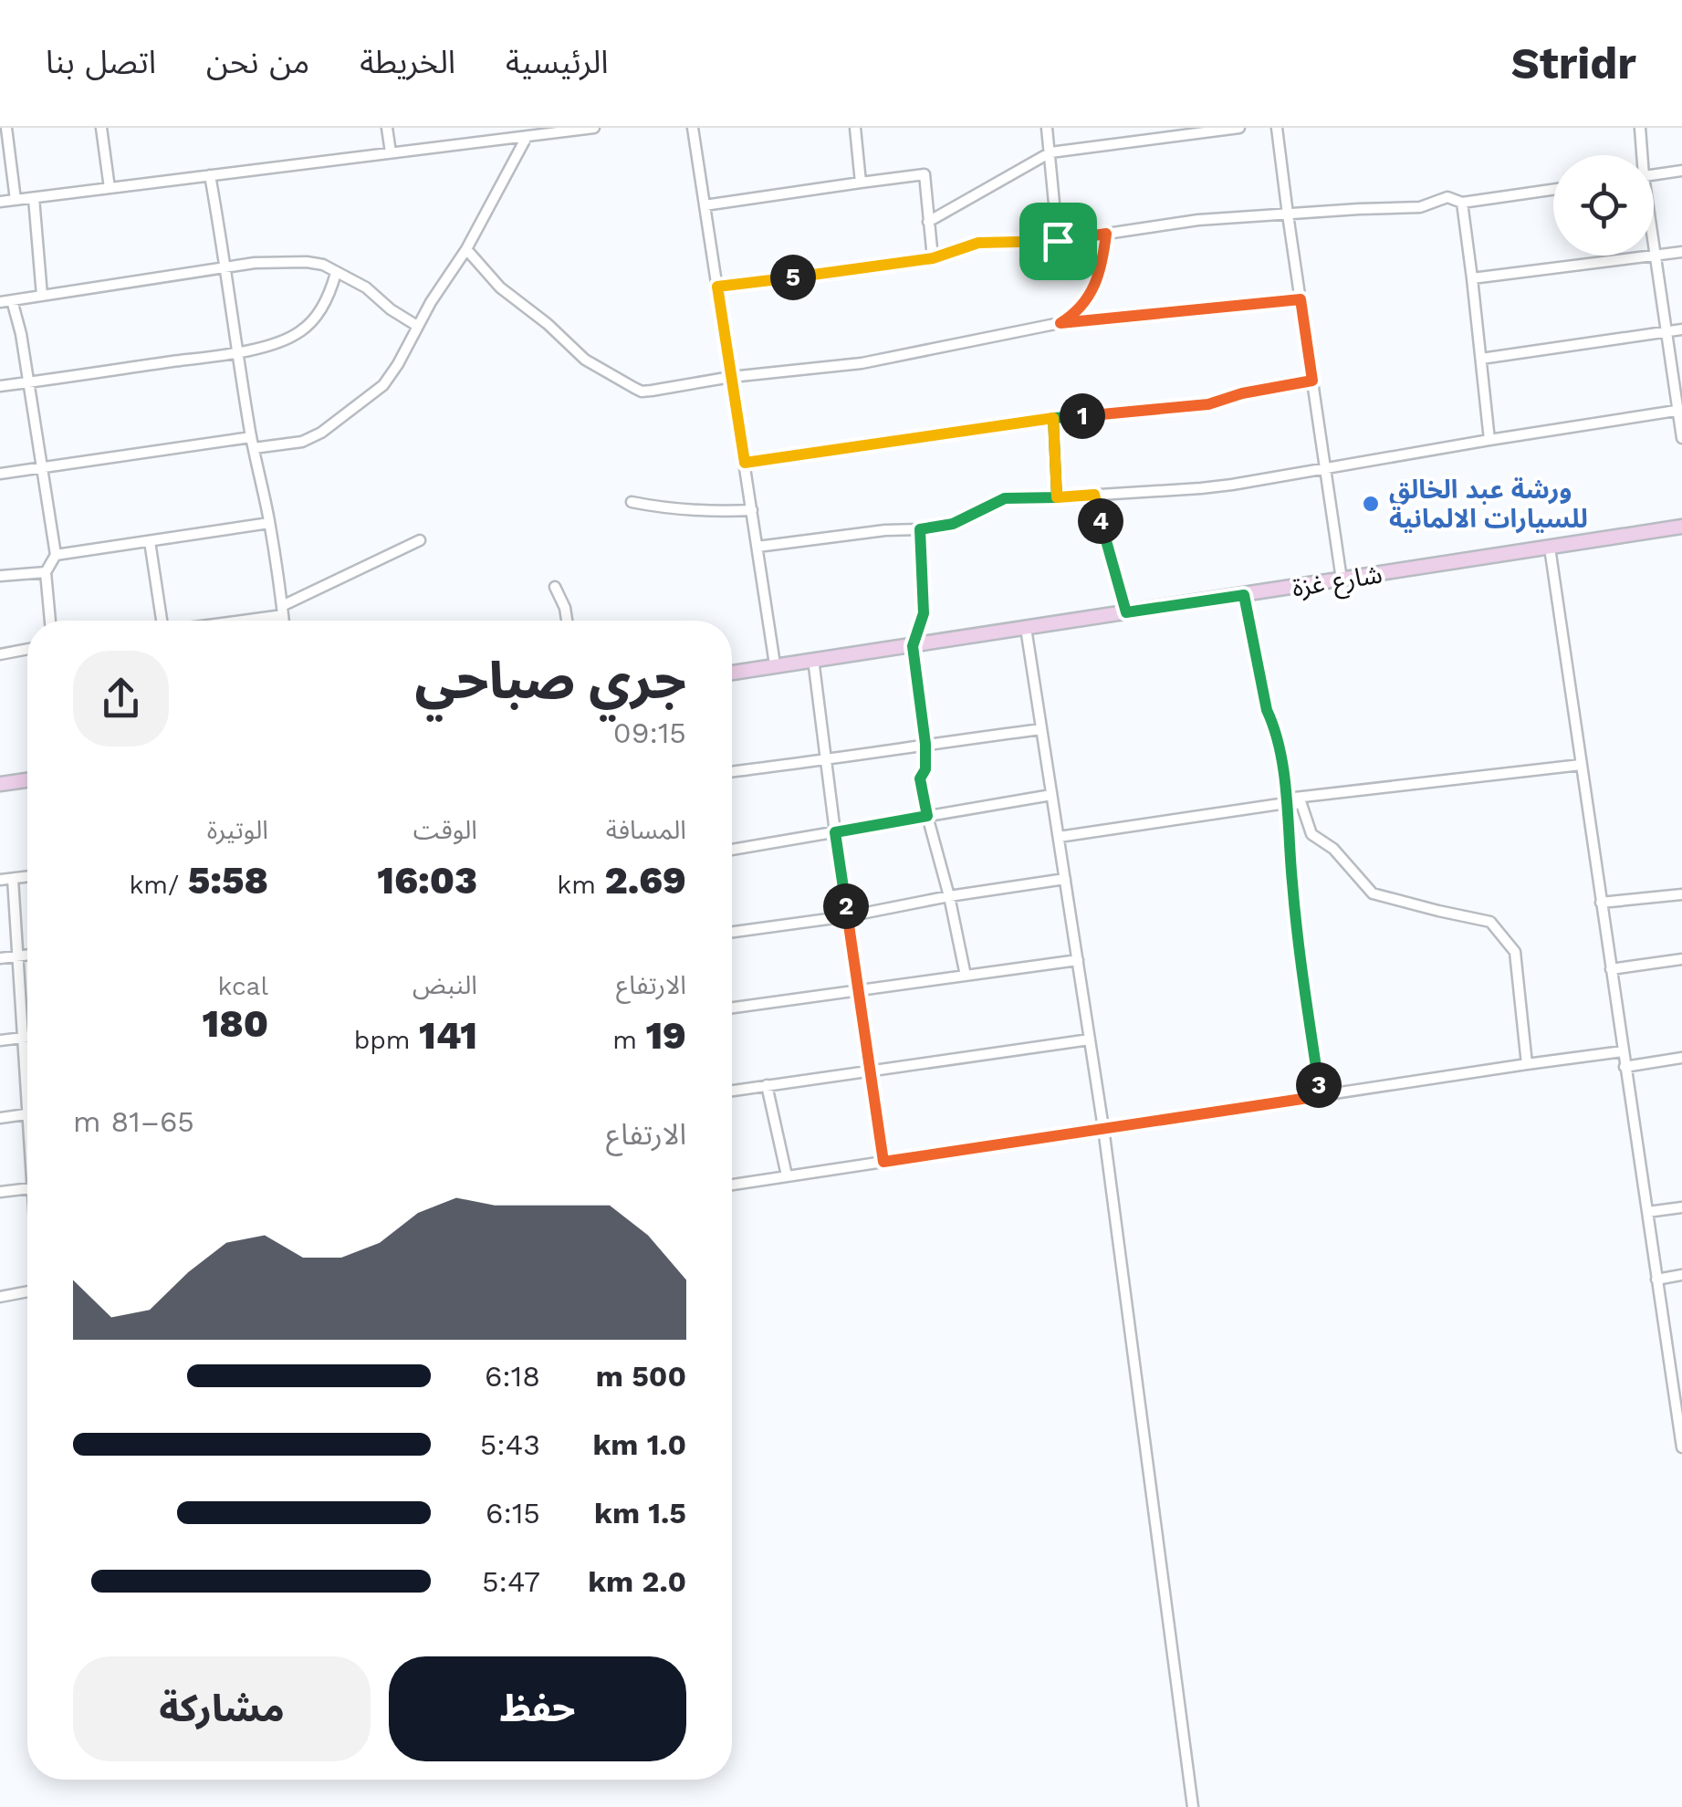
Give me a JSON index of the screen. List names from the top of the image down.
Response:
{
  "streets": {
    "main road": ["شارع غزة"]
  },
  "places": ["ورشة عبد الخالق للسيارات الالمانية"],
  "page": {
    "header": "Stridr",
    "nav": [
      "الرئيسية",
      "الخريطة",
      "من نحن",
      "اتصل بنا"
    ],
    "pins": [
      "5",
      "1",
      "4",
      "2",
      "3"
    ],
    "heading": ["جري صباحي", "09:15"],
    "stats": [
      ["المسافة", "2.69 km"],
      ["الوقت", "16:03"],
      ["الوتيرة", "5:58 /km"],
      ["الارتفاع", "19 m"],
      ["النبض", "141 bpm"],
      ["kcal", "180"]
    ],
    "chart": ["الارتفاع", "65–81 m"],
    "list": [
      {
        "name": "500 m",
        "note": "6:18"
      },
      {
        "name": "1.0 km",
        "note": "5:43"
      },
      {
        "name": "1.5 km",
        "note": "6:15"
      },
      {
        "name": "2.0 km",
        "note": "5:47"
      }
    ],
    "buttons": ["حفظ", "مشاركة"]
  }
}
